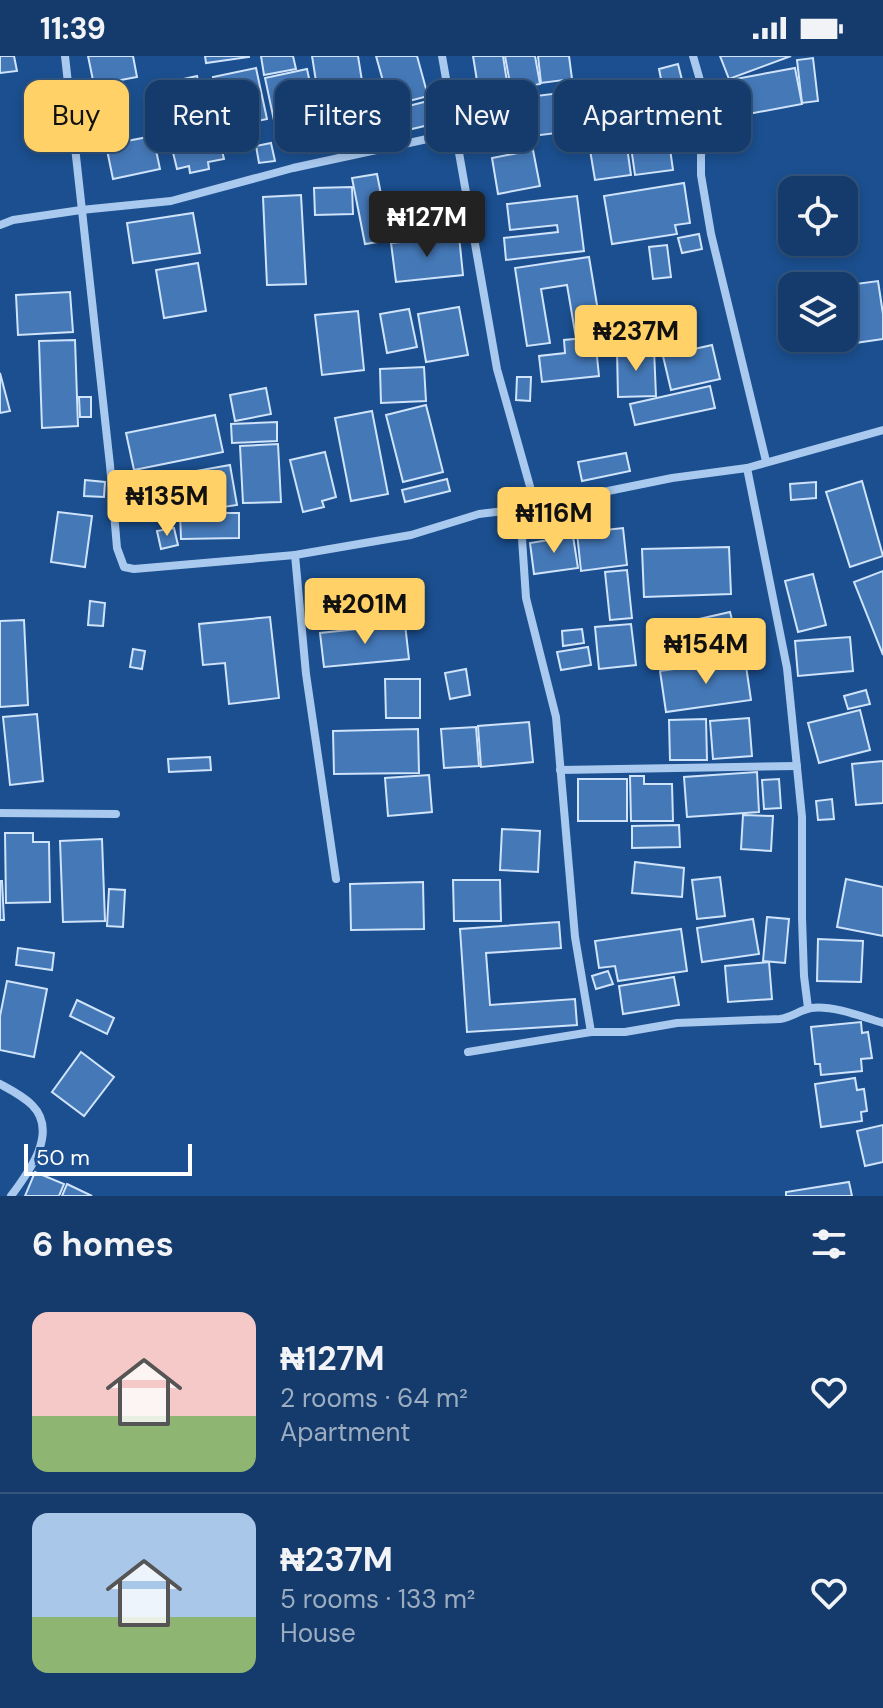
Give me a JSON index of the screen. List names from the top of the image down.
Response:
{
  "scale_bar": "50 m",
  "page": {
    "status": "11:39",
    "chip": [
      "Buy",
      "Rent",
      "Filters",
      "New",
      "Apartment"
    ],
    "price": [
      "₦127M",
      "₦237M",
      "₦135M",
      "₦116M",
      "₦201M",
      "₦154M"
    ],
    "scale": "50 m",
    "heading": "6 homes",
    "list": [
      {
        "name": "₦127M",
        "note": "2 rooms · 64 m² · Apartment"
      },
      {
        "name": "₦237M",
        "note": "5 rooms · 133 m² · House"
      }
    ]
  }
}
